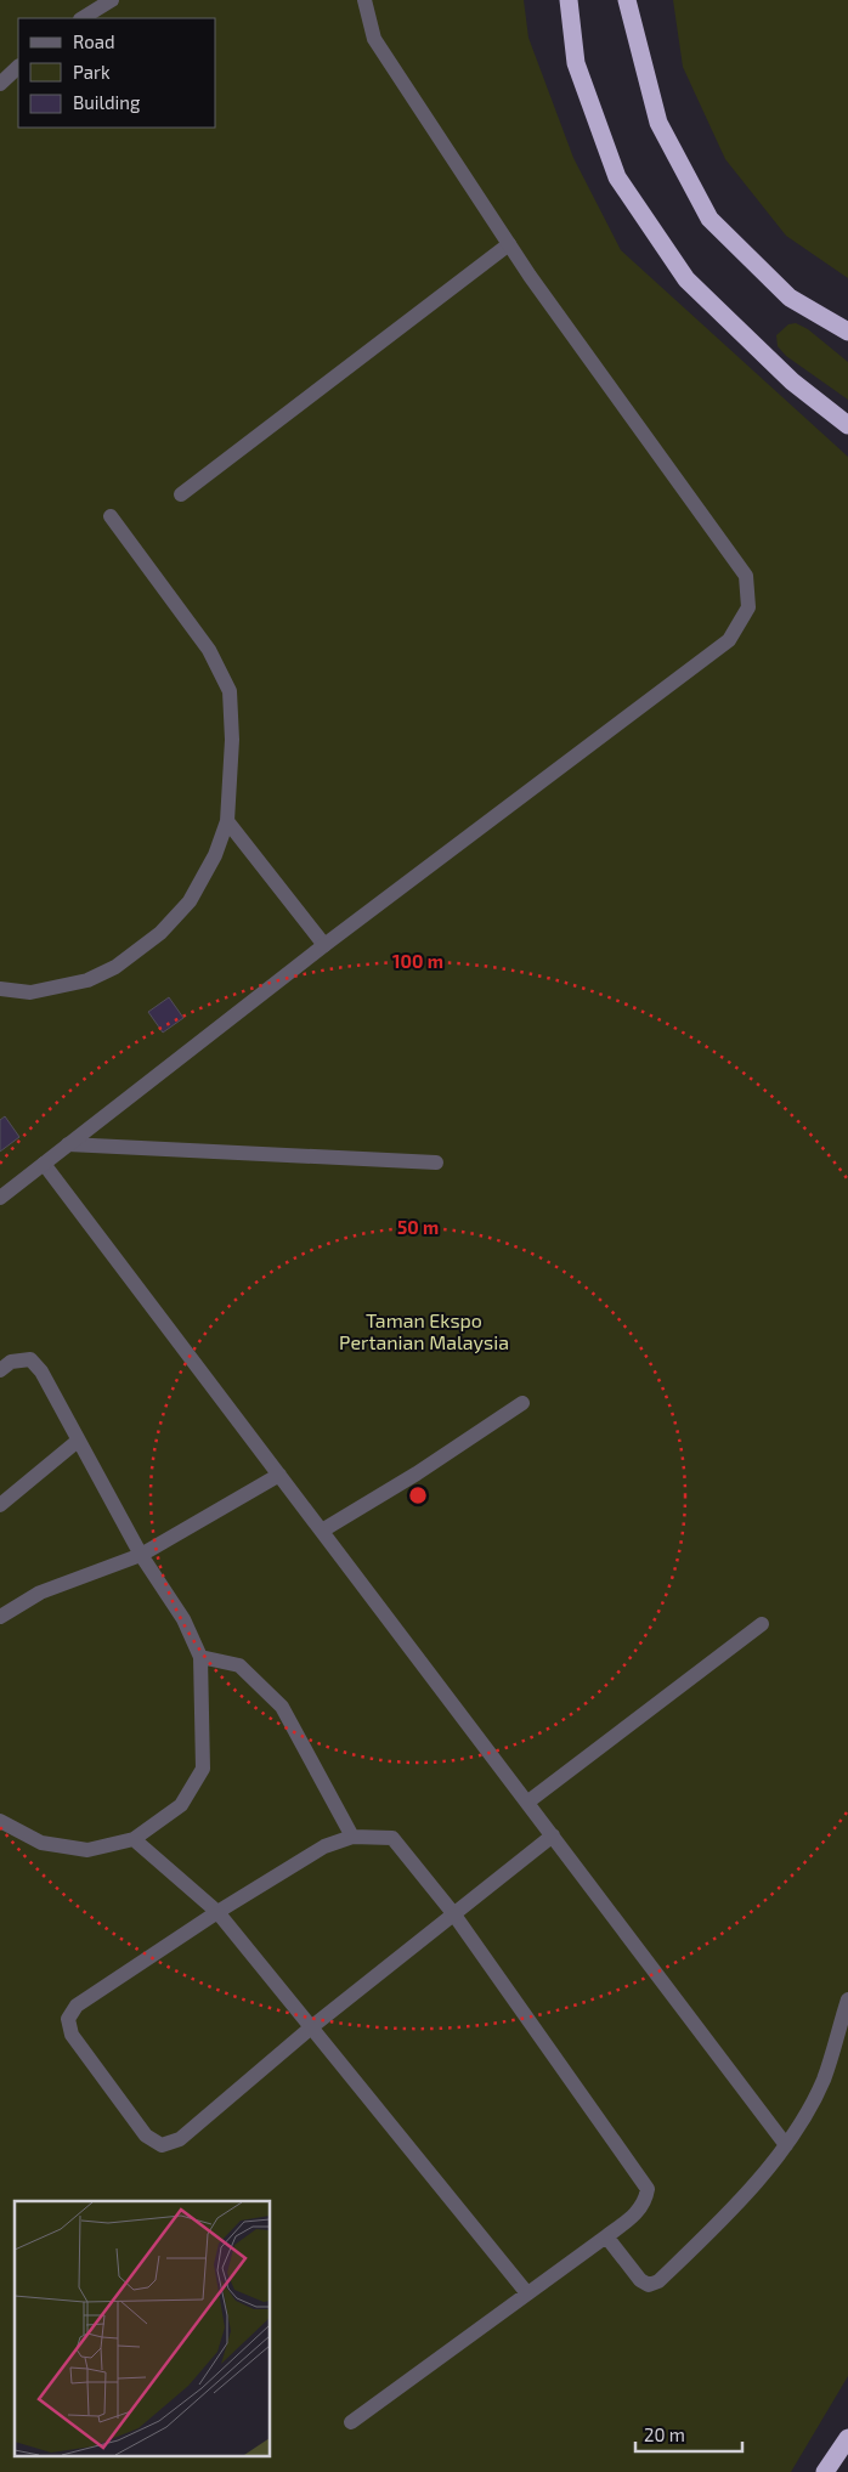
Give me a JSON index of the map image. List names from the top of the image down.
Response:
{
  "parks": ["Taman Ekspo Pertanian Malaysia"],
  "legend": ["Road", "Park", "Building"],
  "scale_bar": "20 m",
  "rings": ["100 m", "50 m"]
}
